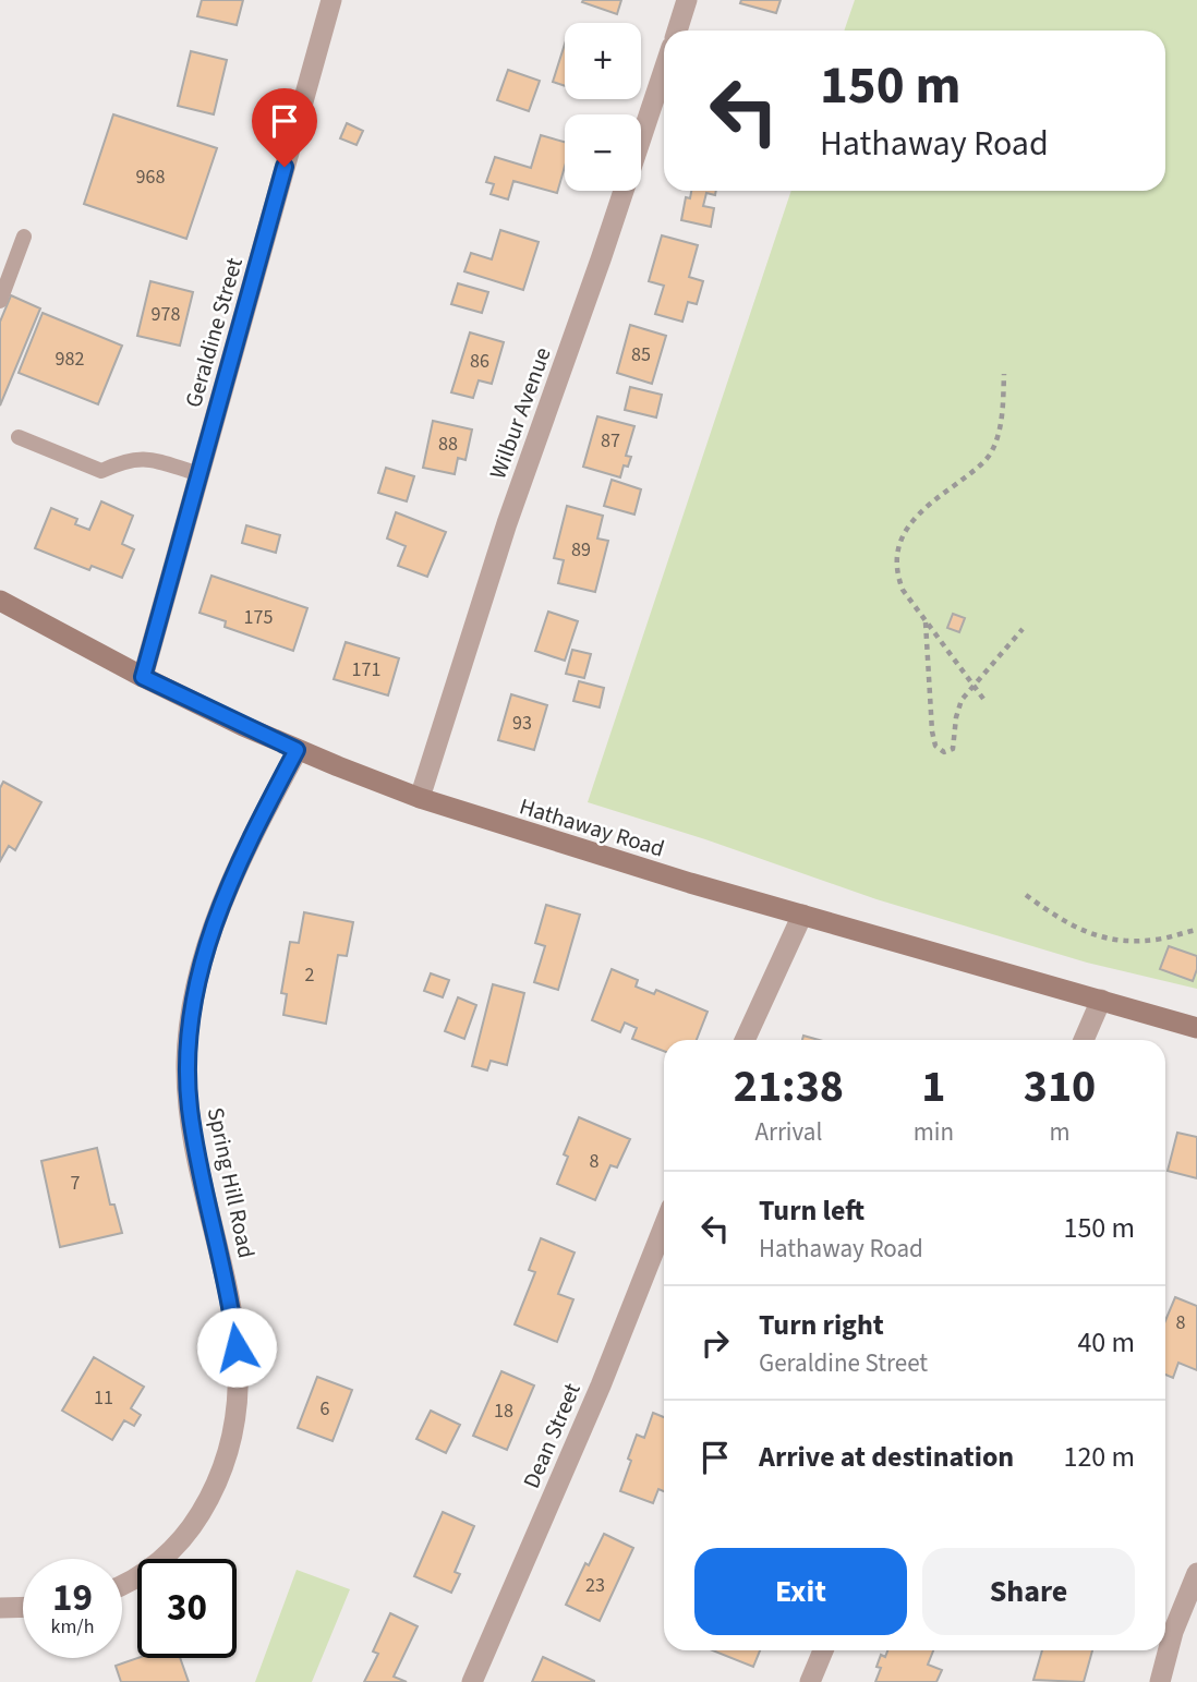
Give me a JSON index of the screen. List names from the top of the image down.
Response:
{
  "streets": {
    "main road": ["Hathaway Road"],
    "street": [
      "Geraldine Street",
      "Wilbur Avenue",
      "Spring Hill Road",
      "Dean Street"
    ]
  },
  "crossings": [
    ["Geraldine Street", "Hathaway Road"],
    ["Wilbur Avenue", "Hathaway Road"],
    ["Hathaway Road", "Spring Hill Road"]
  ],
  "house_numbers": [
    "968",
    "978",
    "85",
    "982",
    "86",
    "87",
    "88",
    "89",
    "175",
    "171",
    "93",
    "2",
    "8",
    "7",
    "8",
    "11",
    "6",
    "18",
    "23"
  ],
  "page": {
    "map_buttons": ["+", "−"],
    "turn": ["150 m", "Hathaway Road"],
    "eta": [
      "21:38",
      "Arrival",
      "1",
      "min",
      "310",
      "m"
    ],
    "list": [
      {
        "name": "Turn left",
        "note": "Hathaway Road",
        "value": "150 m"
      },
      {
        "name": "Turn right",
        "note": "Geraldine Street",
        "value": "40 m"
      },
      {
        "name": "Arrive at destination",
        "value": "120 m"
      }
    ],
    "buttons": ["Exit", "Share"],
    "speed": "19 km/h",
    "limit": "30"
  }
}
